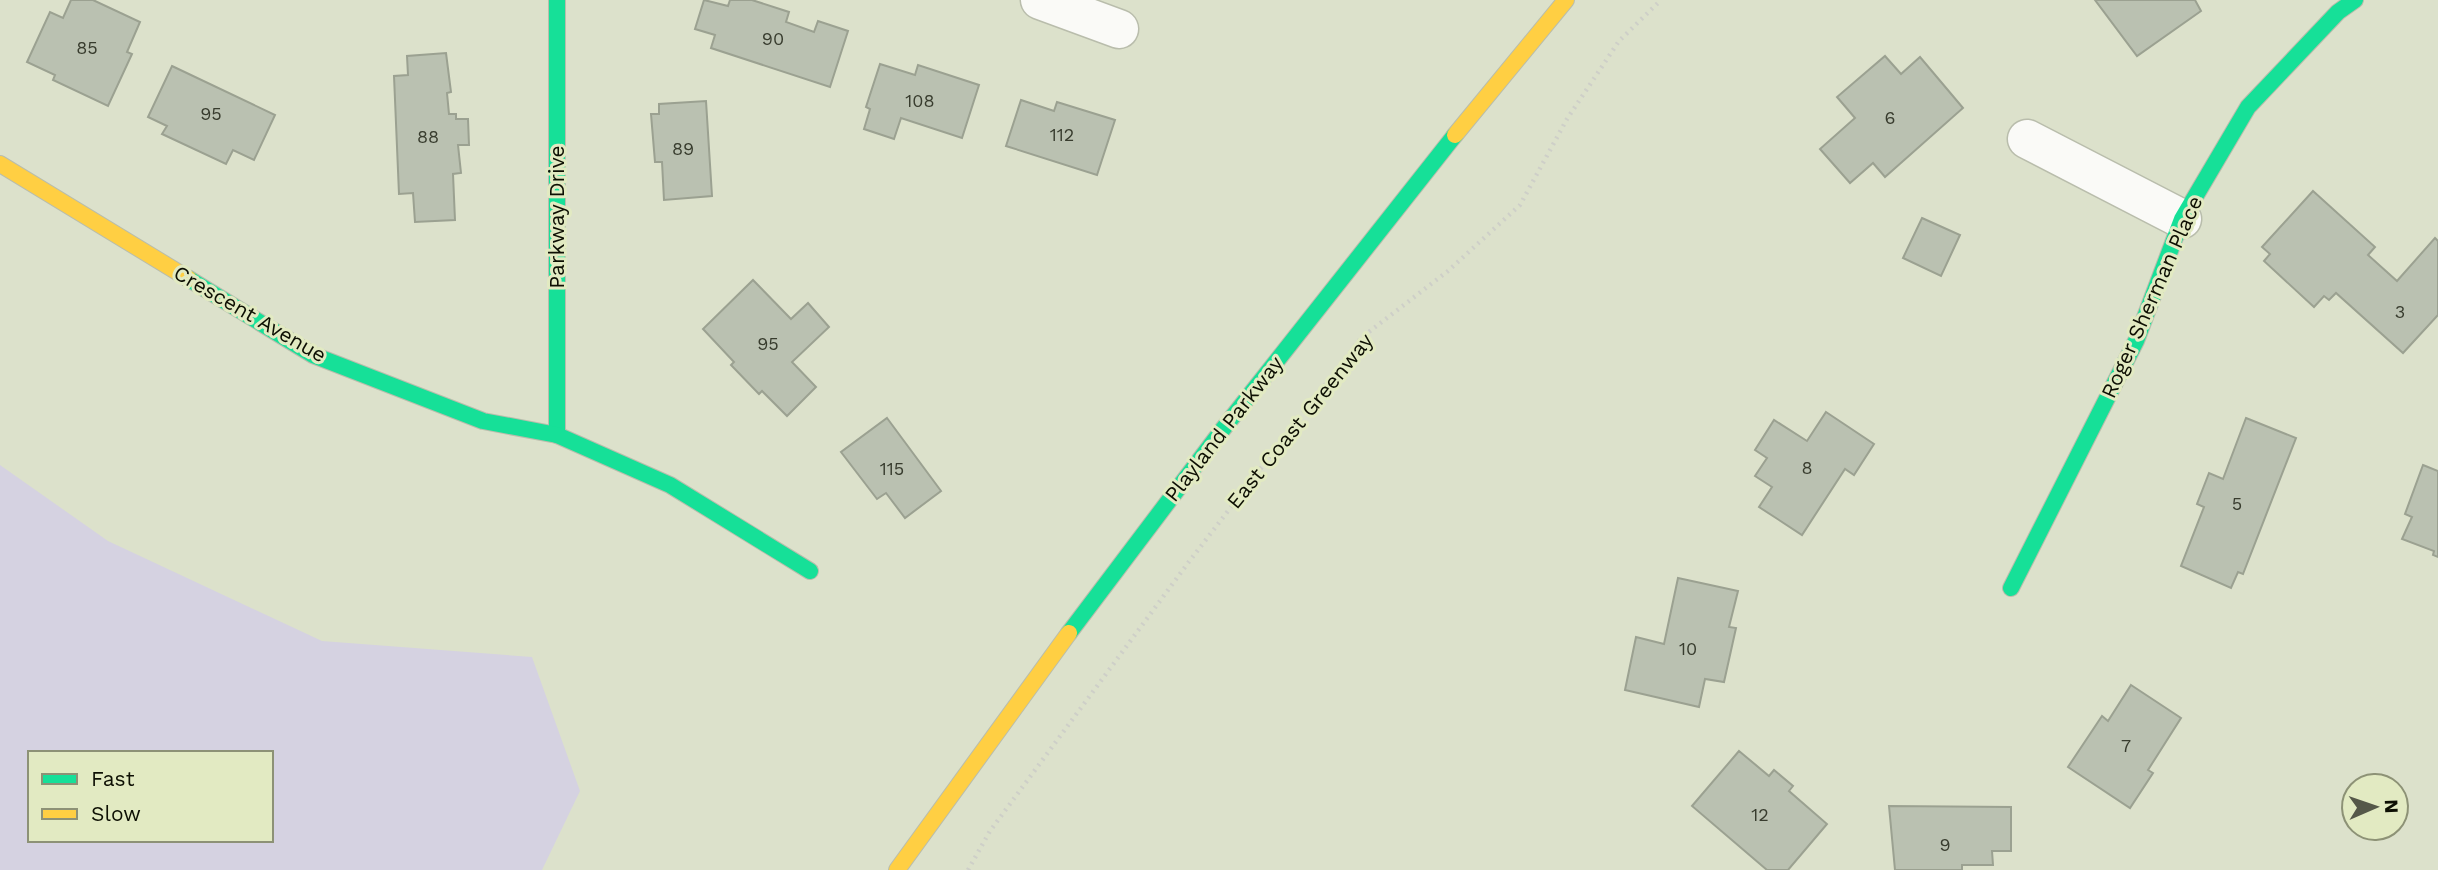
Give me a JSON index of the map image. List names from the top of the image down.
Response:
{
  "streets": {
    "street": [
      "Parkway Drive",
      "Roger Sherman Place",
      "Crescent Avenue",
      "Playland Parkway"
    ],
    "path": ["East Coast Greenway"]
  },
  "crossings": [
    ["Parkway Drive", "Crescent Avenue"]
  ],
  "house_numbers": [
    "90",
    "85",
    "108",
    "95",
    "6",
    "112",
    "88",
    "89",
    "3",
    "95",
    "8",
    "115",
    "5",
    "10",
    "7",
    "12",
    "9"
  ],
  "legend": ["Fast", "Slow"],
  "north": "right"
}
